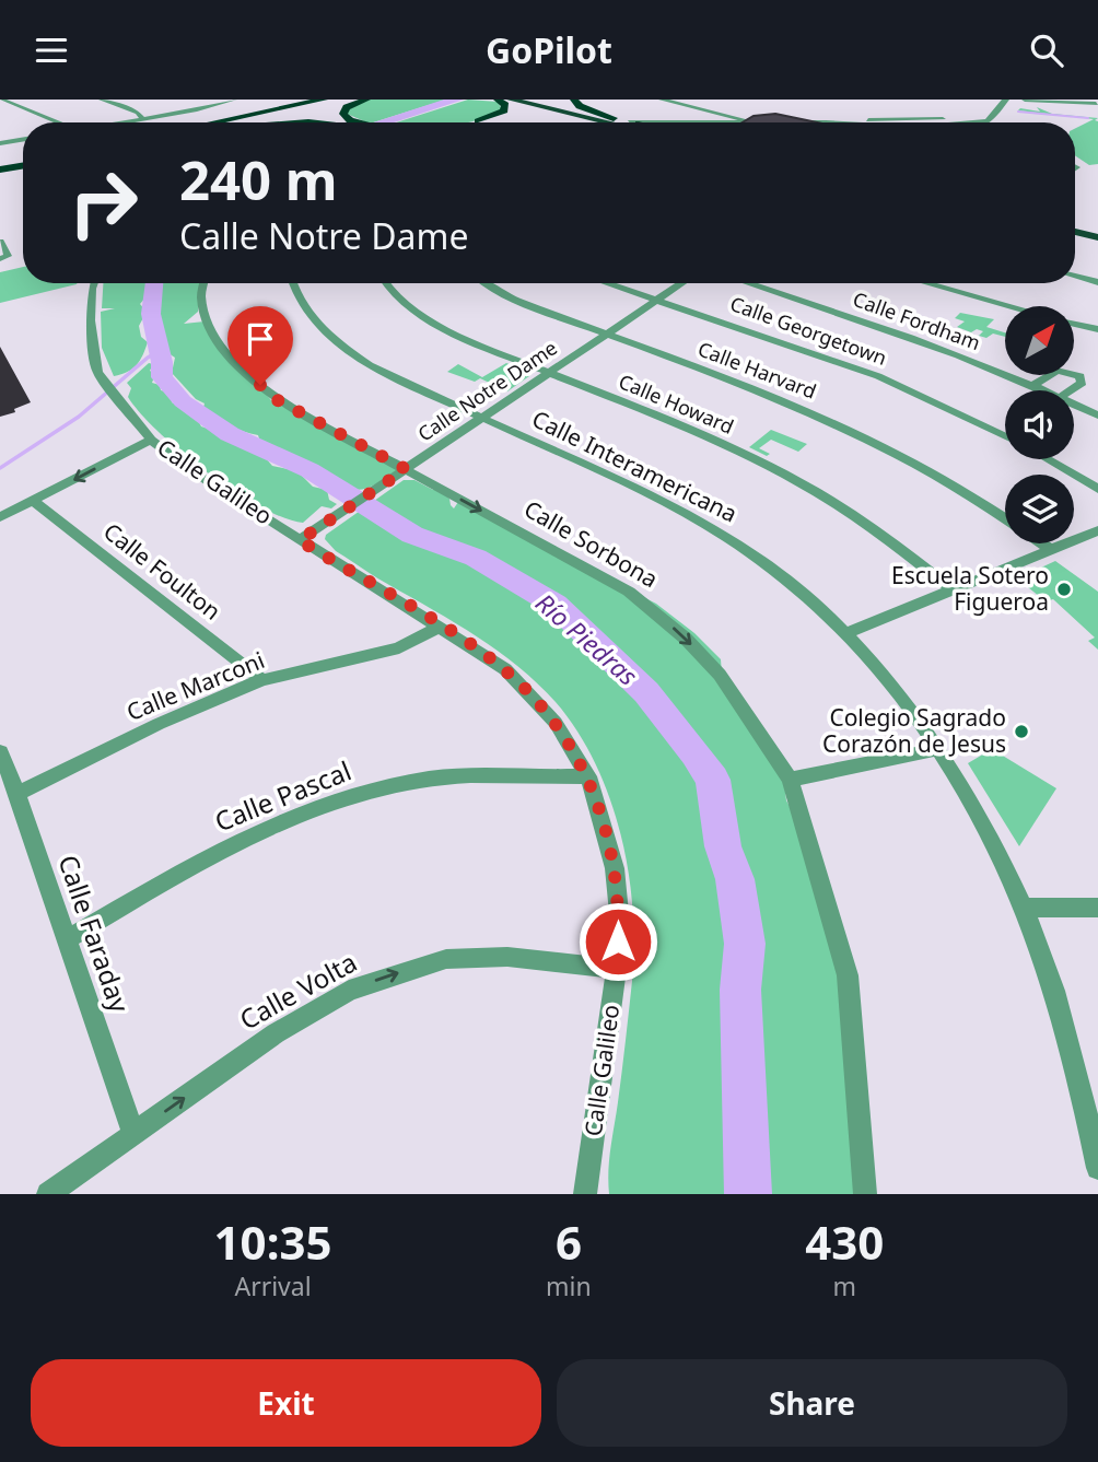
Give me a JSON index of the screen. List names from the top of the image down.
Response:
{
  "streets": {
    "street": [
      "Calle Fordham",
      "Calle Georgetown",
      "Calle Harvard",
      "Calle Notre Dame",
      "Calle Howard",
      "Calle Interamericana",
      "Calle Galileo",
      "Calle Sorbona",
      "Calle Foulton",
      "Calle Marconi",
      "Calle Pascal",
      "Calle Faraday",
      "Calle Volta"
    ]
  },
  "crossings": [
    ["Calle Georgetown", "Calle Notre Dame"],
    ["Calle Harvard", "Calle Notre Dame"],
    ["Calle Notre Dame", "Calle Howard"],
    ["Calle Notre Dame", "Calle Interamericana"],
    ["Calle Notre Dame", "Calle Galileo"],
    ["Calle Notre Dame", "Calle Sorbona"],
    ["Calle Galileo", "Calle Marconi"],
    ["Calle Galileo", "Calle Pascal"],
    ["Calle Galileo", "Calle Volta"],
    ["Calle Foulton", "Calle Marconi"],
    ["Calle Marconi", "Calle Faraday"],
    ["Calle Pascal", "Calle Faraday"],
    ["Calle Faraday", "Calle Volta"]
  ],
  "one_way": ["Calle Sorbona", "Calle Volta"],
  "water": ["Río Piedras"],
  "places": ["Escuela Sotero Figueroa", "Colegio Sagrado Corazón de Jesus"],
  "north": "top right",
  "page": {
    "header": "GoPilot",
    "turn": ["240 m", "Calle Notre Dame"],
    "eta": [
      "10:35",
      "Arrival",
      "6",
      "min",
      "430",
      "m"
    ],
    "buttons": ["Exit", "Share"]
  }
}
